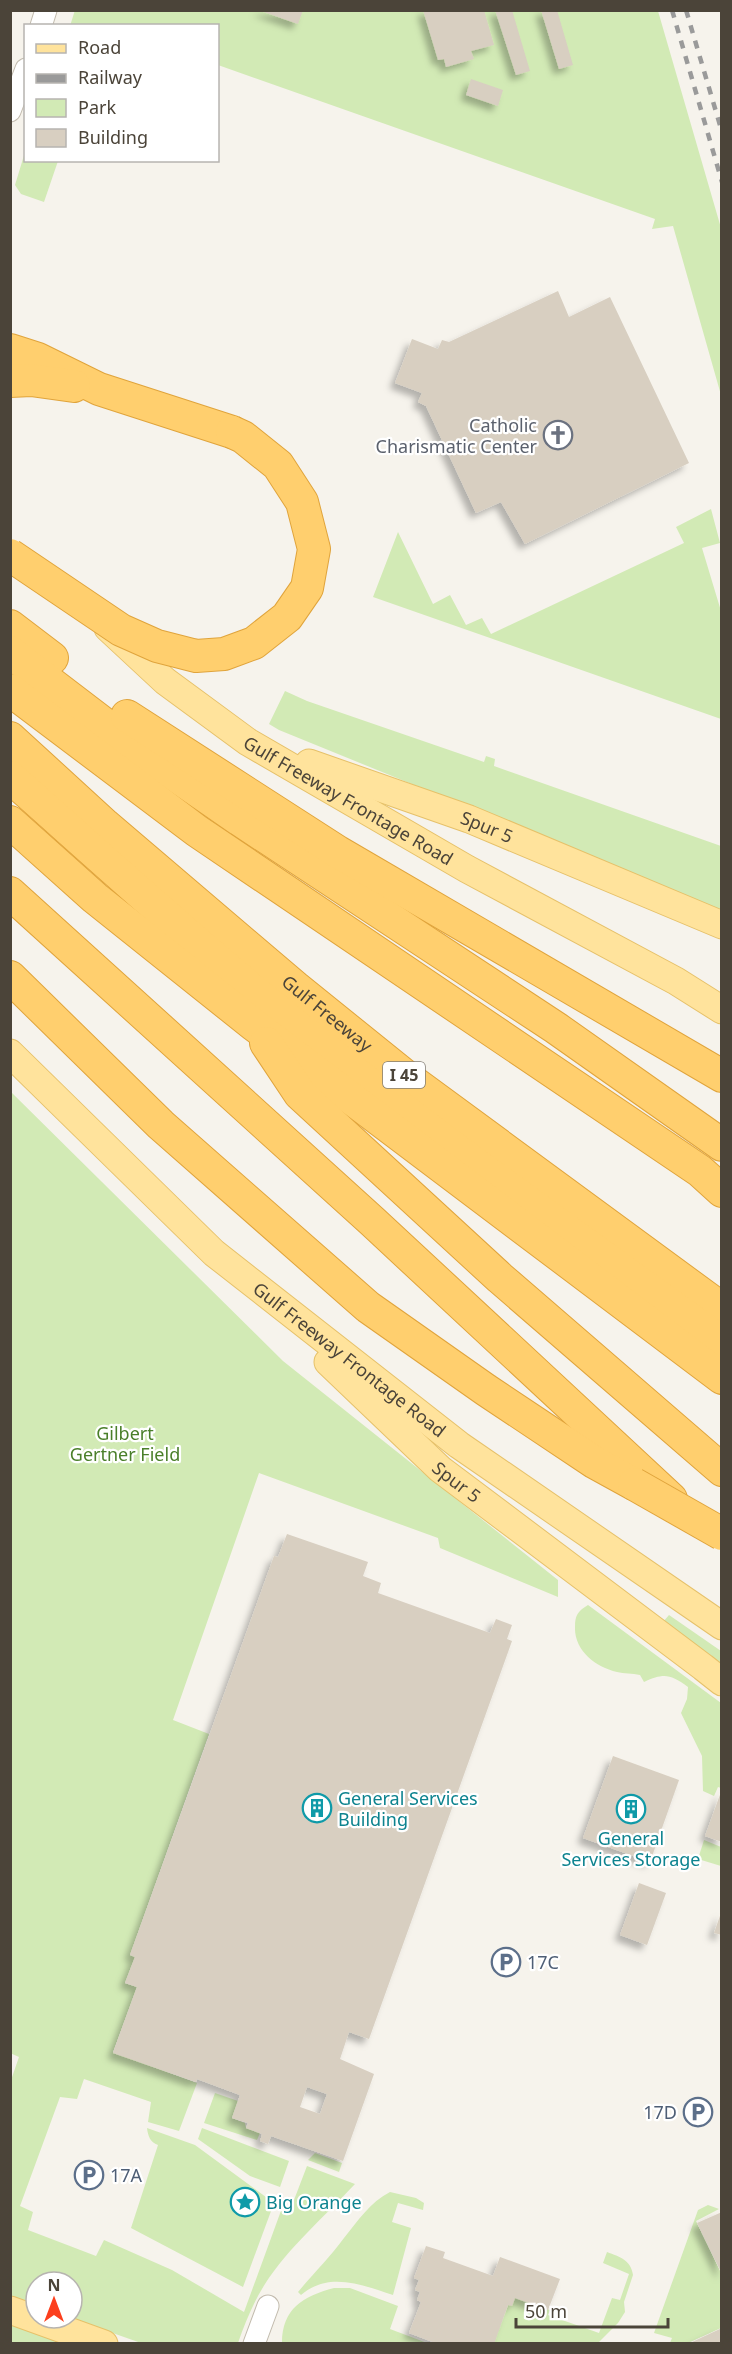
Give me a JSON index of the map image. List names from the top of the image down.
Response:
{
  "streets": {
    "highway": ["Gulf Freeway", "I 45"],
    "main road": ["Gulf Freeway Frontage Road", "Spur 5"]
  },
  "crossings": [
    ["Gulf Freeway Frontage Road", "Spur 5"]
  ],
  "parks": ["Gilbert Gertner Field"],
  "places": {
    "church": ["Catholic Charismatic Center"],
    "building": ["General Services Building", "General Services Storage"],
    "parking": ["17C", "17D", "17A"],
    "place": ["Big Orange"]
  },
  "legend": [
    "Road",
    "Railway",
    "Park",
    "Building"
  ],
  "scale_bar": "50 m",
  "north": "top"
}
